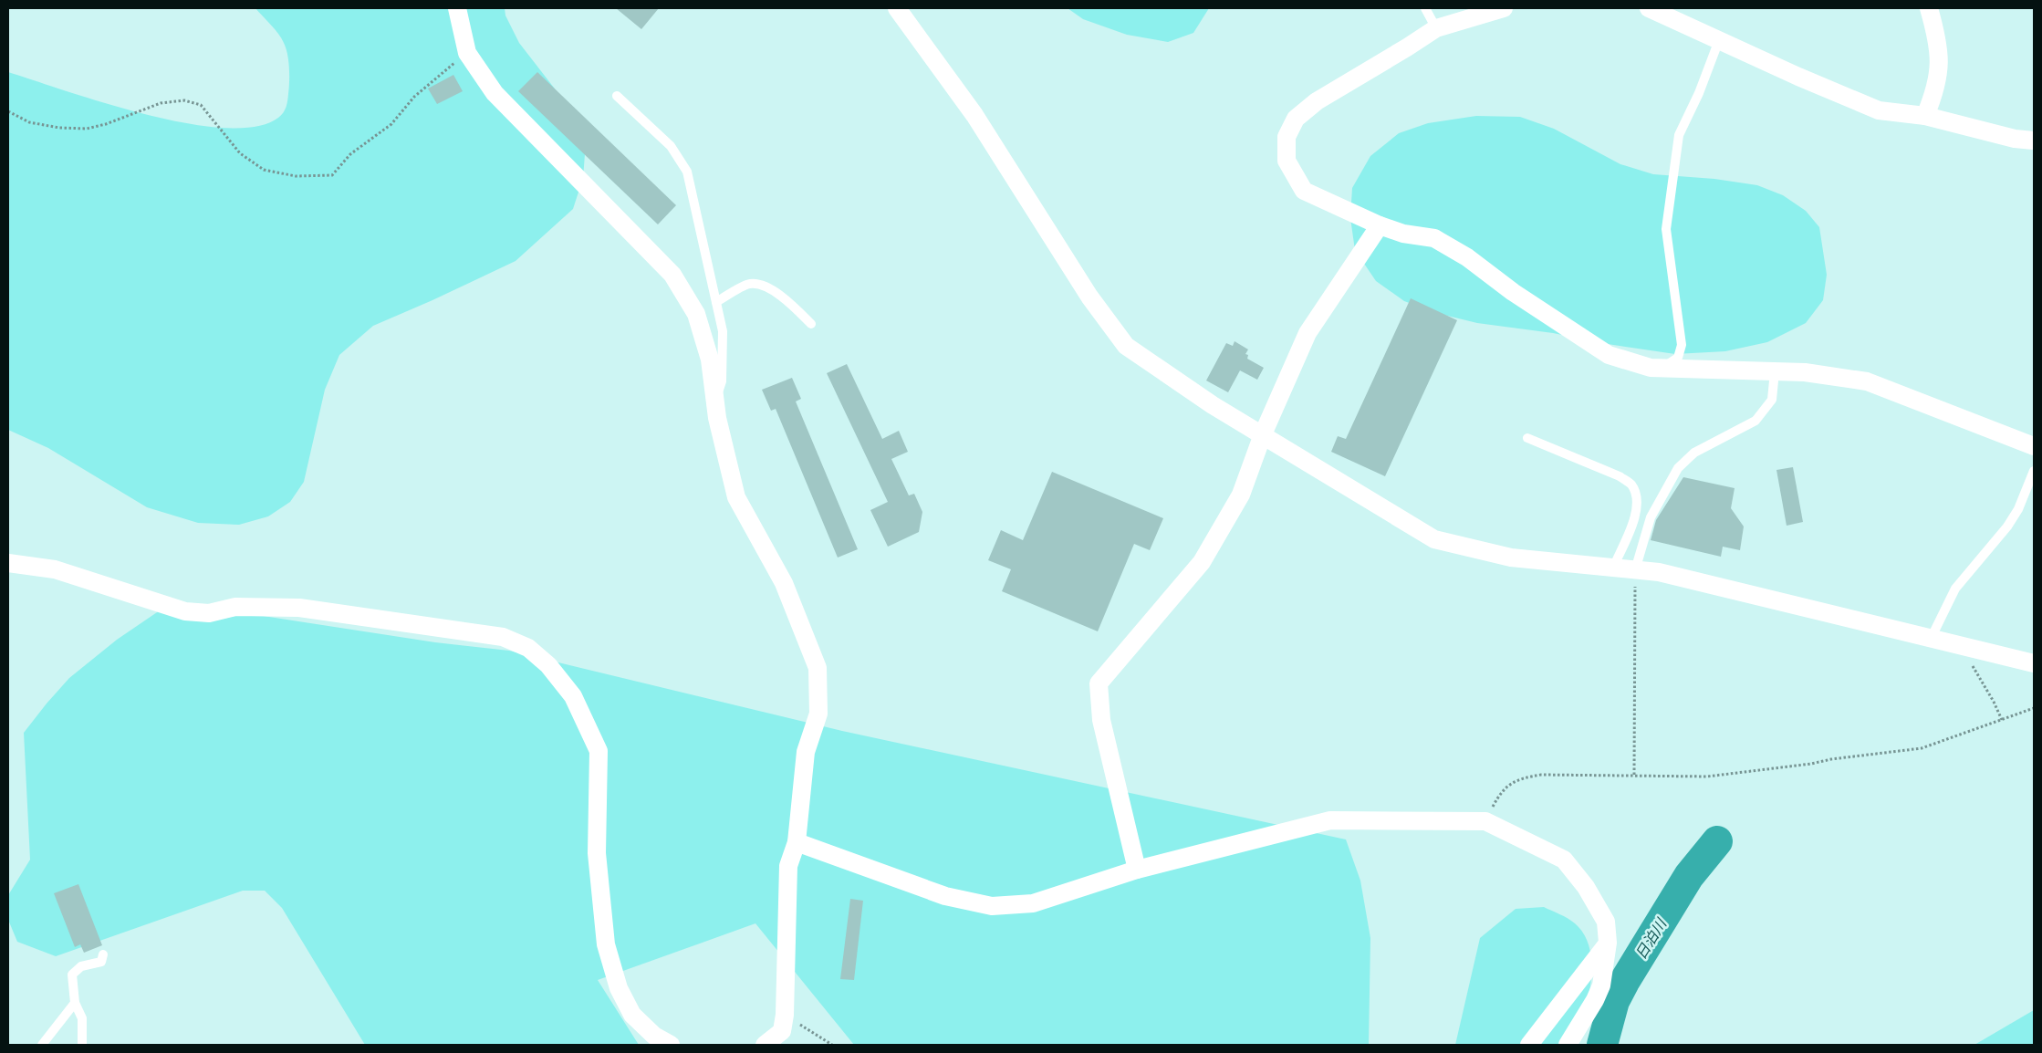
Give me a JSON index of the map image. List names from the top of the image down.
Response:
{
  "water": ["日泊川"]
}
